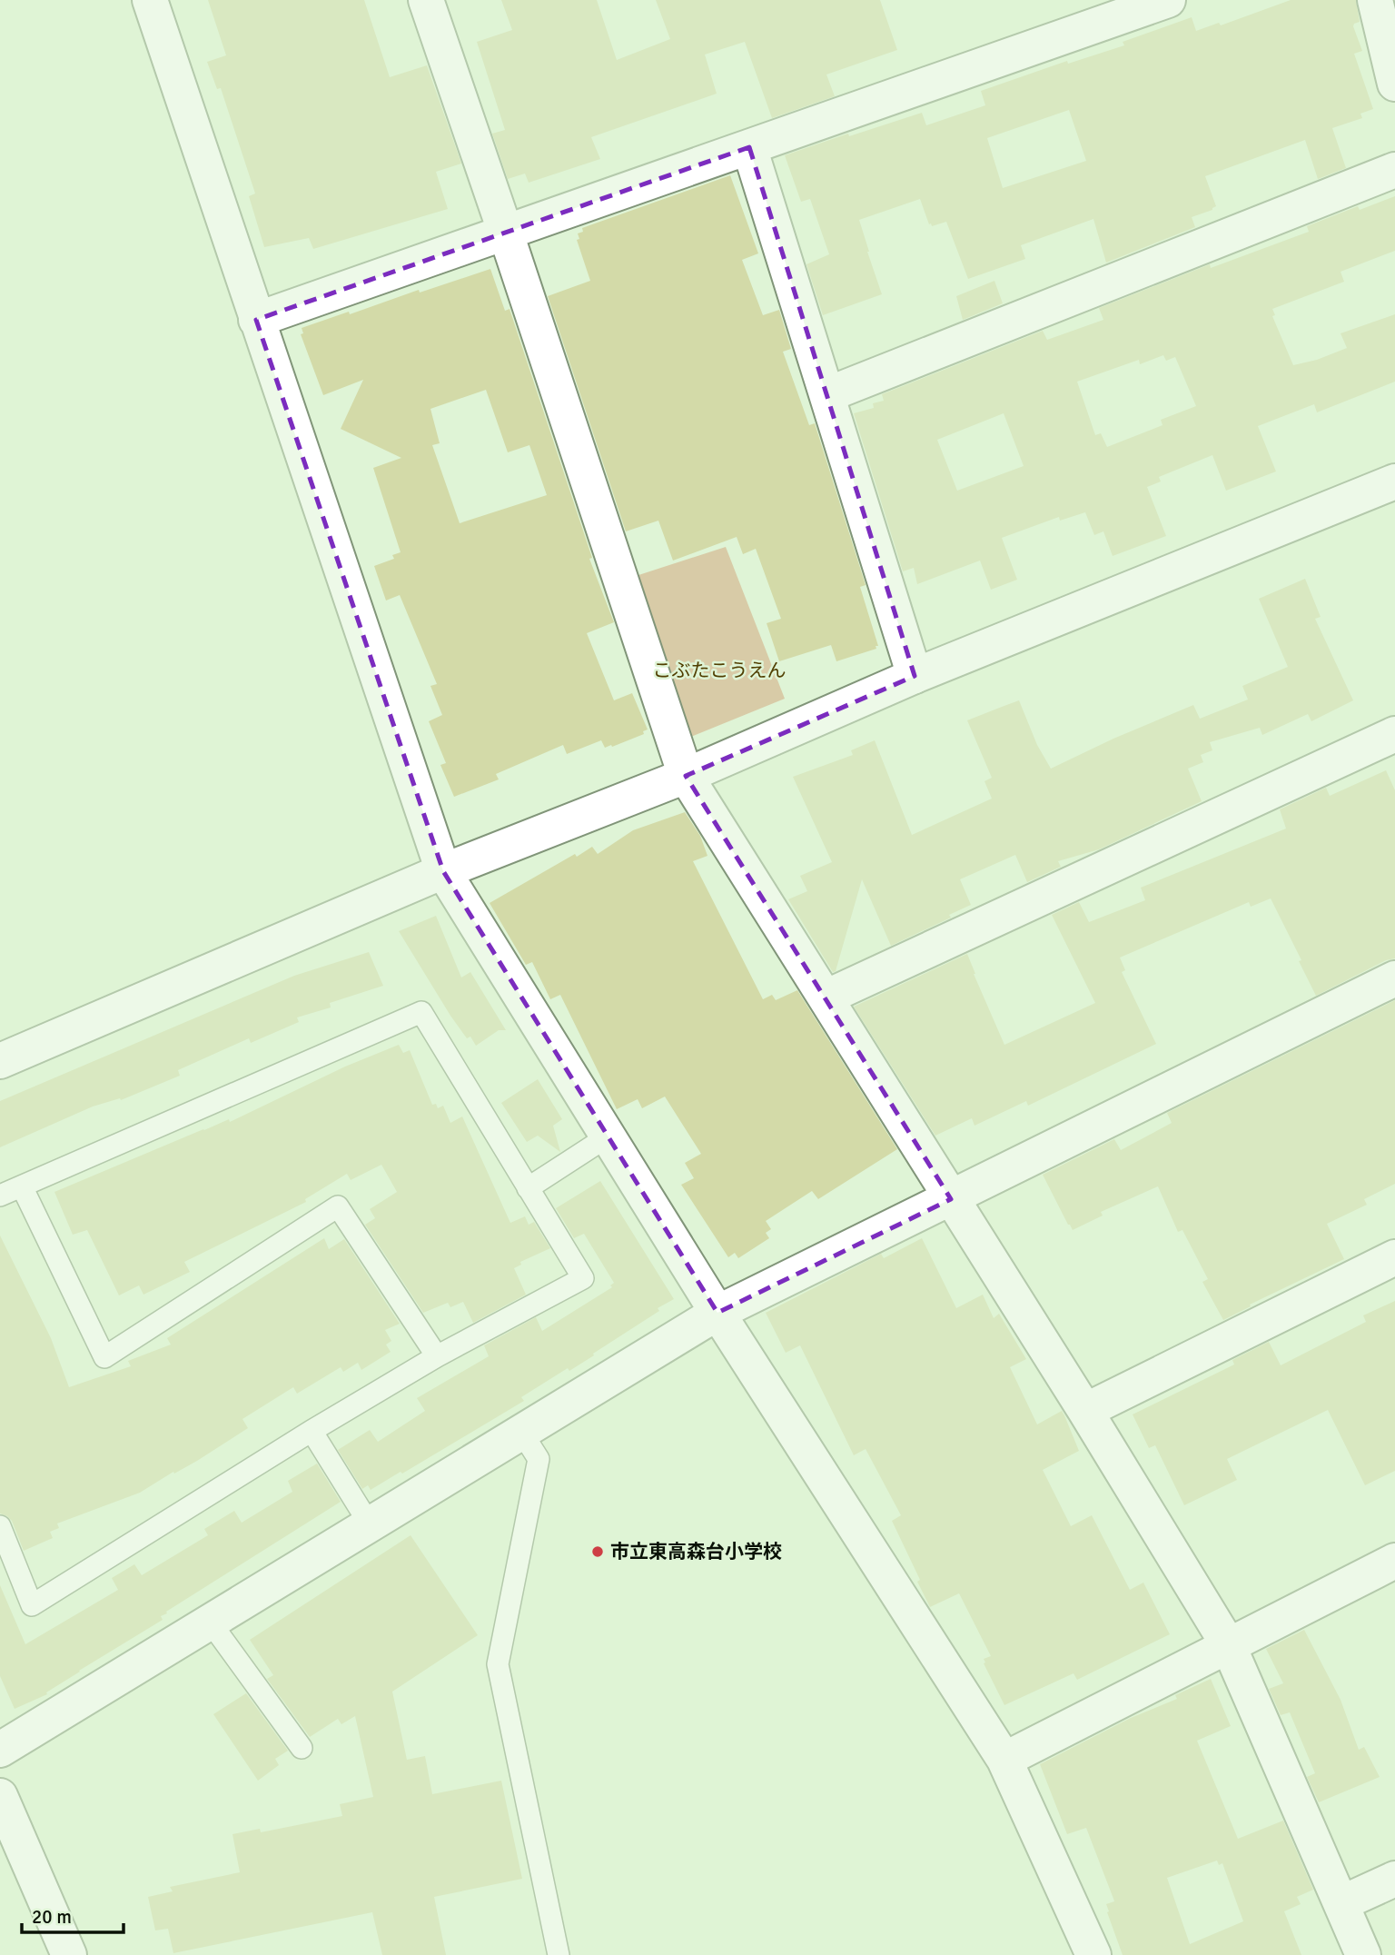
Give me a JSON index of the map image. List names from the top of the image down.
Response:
{
  "parks": ["こぶたこうえん"],
  "places": ["市立東高森台小学校"],
  "scale_bar": "20 m"
}
